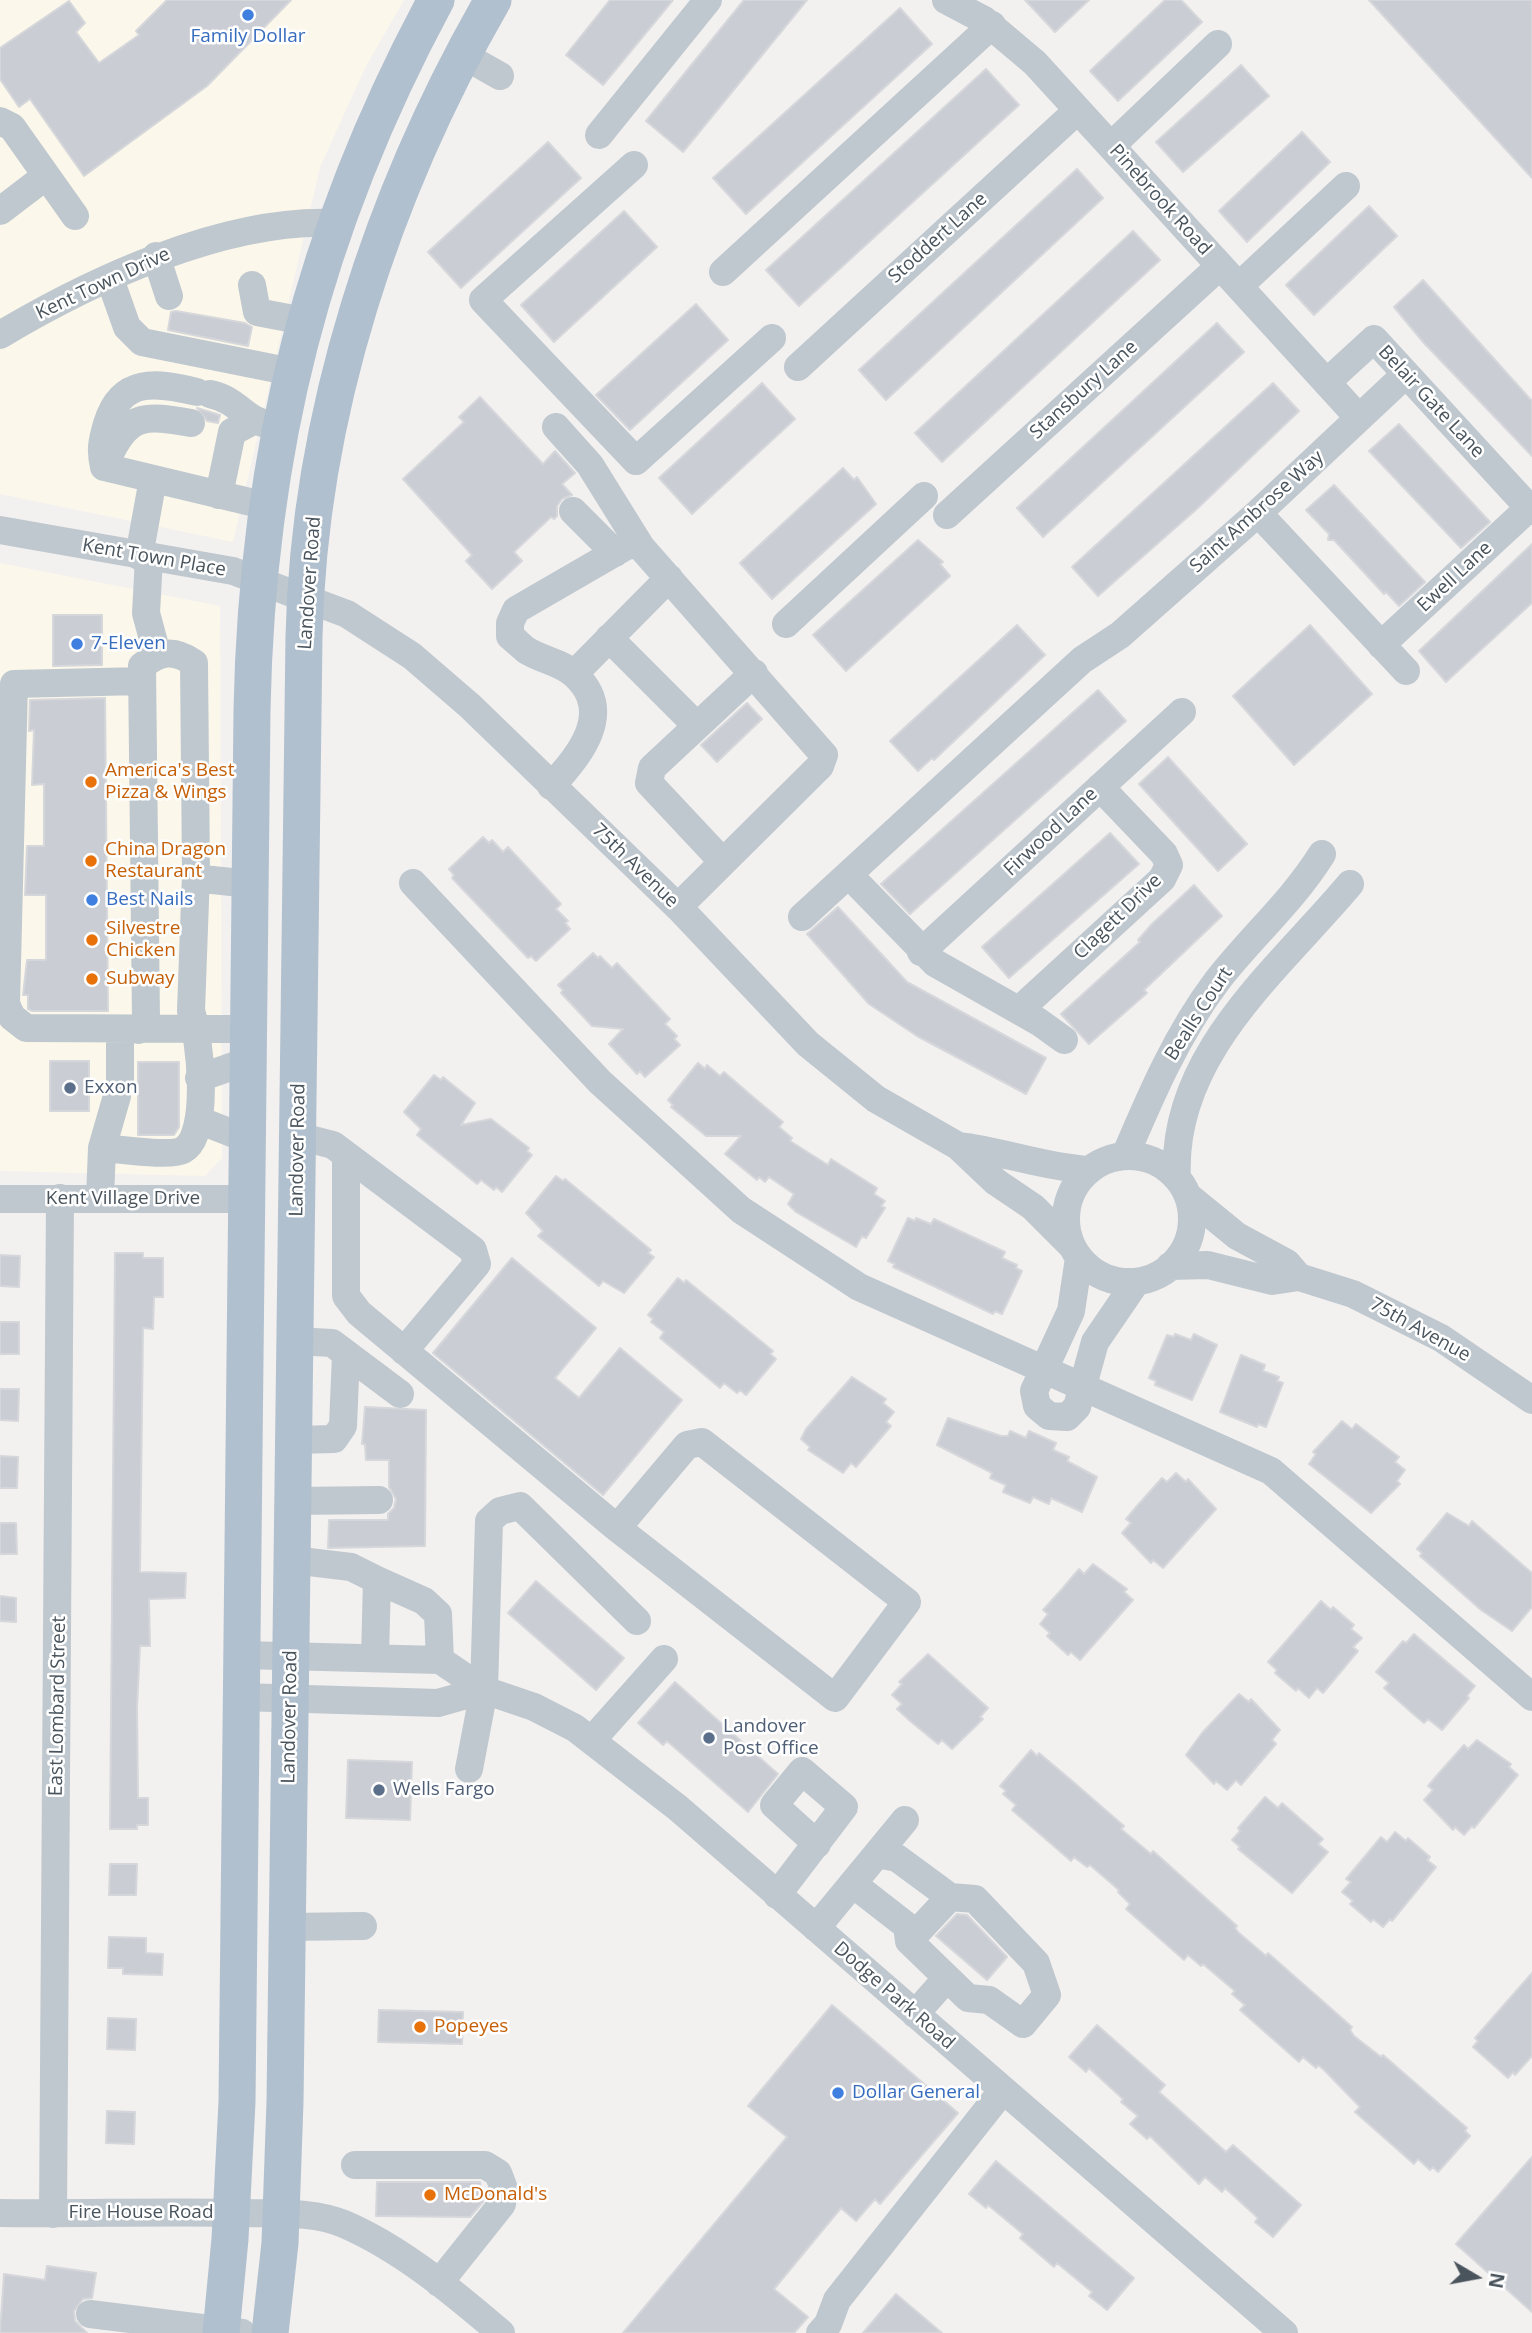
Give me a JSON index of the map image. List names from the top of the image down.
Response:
{
  "streets": {
    "main road": ["Landover Road"],
    "street": [
      "Pinebrook Road",
      "Stoddert Lane",
      "Kent Town Drive",
      "Stansbury Lane",
      "Belair Gate Lane",
      "Saint Ambrose Way",
      "Kent Town Place",
      "Ewell Lane",
      "Firwood Lane",
      "75th Avenue",
      "Clagett Drive",
      "Bealls Court",
      "Kent Village Drive",
      "East Lombard Street",
      "Dodge Park Road",
      "Fire House Road"
    ]
  },
  "crossings": [
    ["Pinebrook Road", "Stoddert Lane"],
    ["Pinebrook Road", "Stansbury Lane"],
    ["Pinebrook Road", "Belair Gate Lane"],
    ["Pinebrook Road", "Saint Ambrose Way"],
    ["Belair Gate Lane", "Saint Ambrose Way"],
    ["Belair Gate Lane", "Ewell Lane"],
    ["Kent Town Place", "Landover Road"],
    ["Kent Town Place", "75th Avenue"],
    ["Landover Road", "75th Avenue"],
    ["Landover Road", "Fire House Road"],
    ["Firwood Lane", "Clagett Drive"],
    ["75th Avenue", "Bealls Court"],
    ["Kent Village Drive", "East Lombard Street"],
    ["East Lombard Street", "Fire House Road"]
  ],
  "places": [
    "Family Dollar",
    "7-Eleven",
    "America's Best Pizza & Wings",
    "China Dragon Restaurant",
    "Best Nails",
    "Silvestre Chicken",
    "Subway",
    "Exxon",
    "Landover Post Office",
    "Wells Fargo",
    "Popeyes",
    "Dollar General",
    "McDonald's"
  ],
  "north": "right"
}
